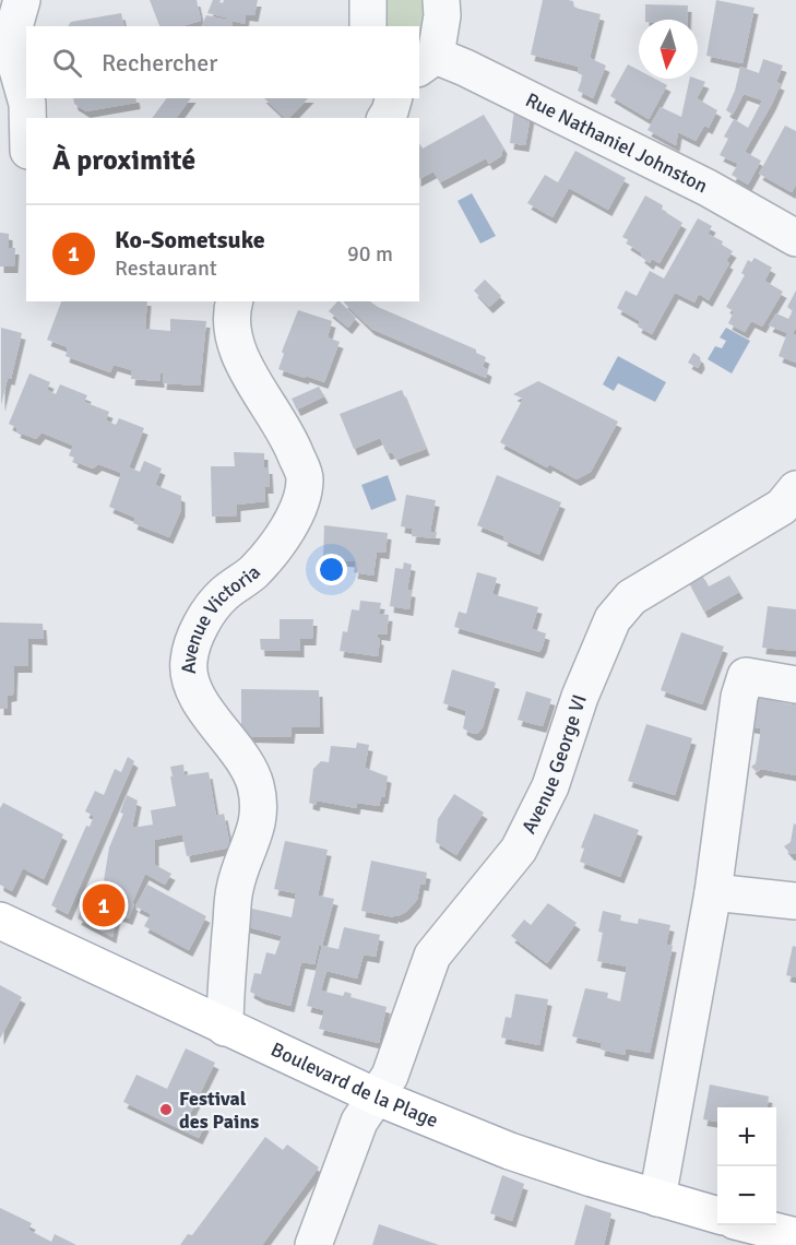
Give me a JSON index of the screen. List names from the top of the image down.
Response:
{
  "streets": {
    "main road": ["Boulevard de la Plage"],
    "street": ["Rue Nathaniel Johnston", "Avenue Victoria", "Avenue George VI"]
  },
  "crossings": [
    ["Avenue Victoria", "Boulevard de la Plage"],
    ["Avenue George VI", "Boulevard de la Plage"]
  ],
  "places": ["Festival des Pains"],
  "north": "bottom",
  "page": {
    "search": "Rechercher",
    "heading": "À proximité",
    "list": [
      {
        "mark": "1",
        "name": "Ko-Sometsuke",
        "note": "Restaurant",
        "value": "90 m"
      }
    ],
    "pins": "1",
    "map_buttons": ["+", "−"]
  }
}
